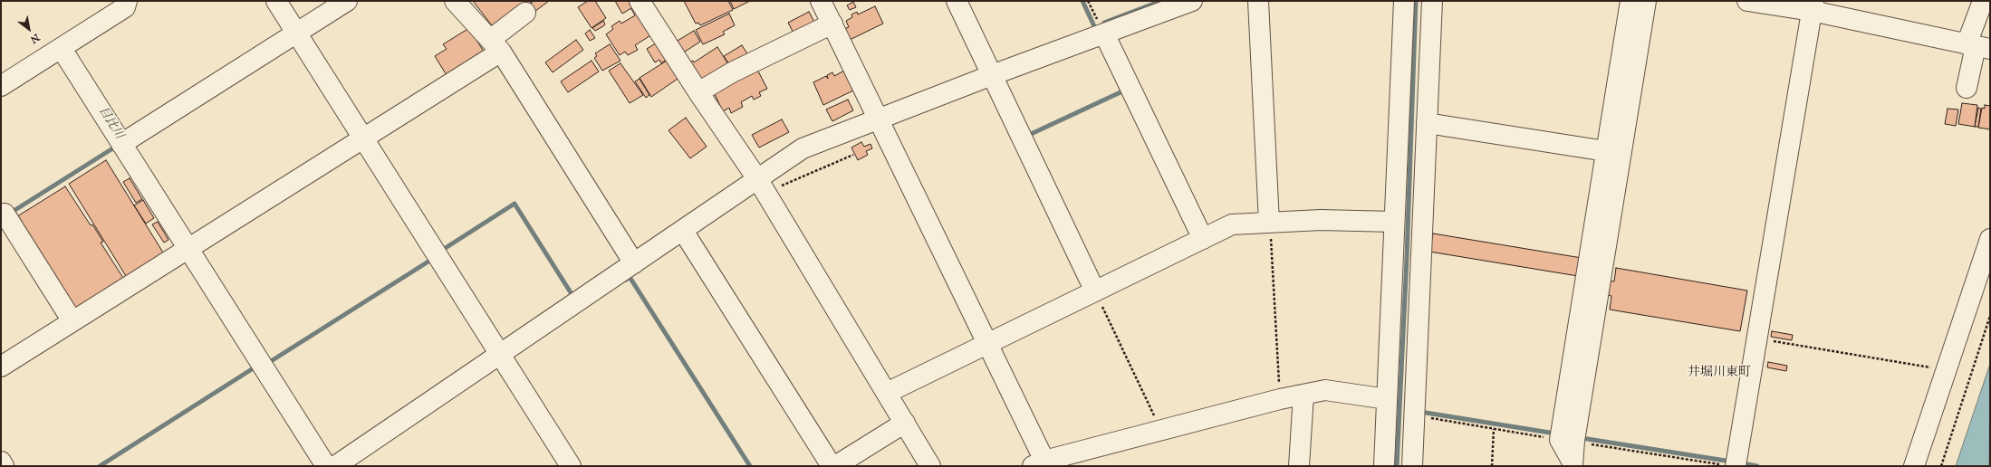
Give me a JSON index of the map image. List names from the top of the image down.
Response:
{
  "districts": ["井堀川東町"],
  "water": ["目比川"],
  "north": "bottom right"
}
